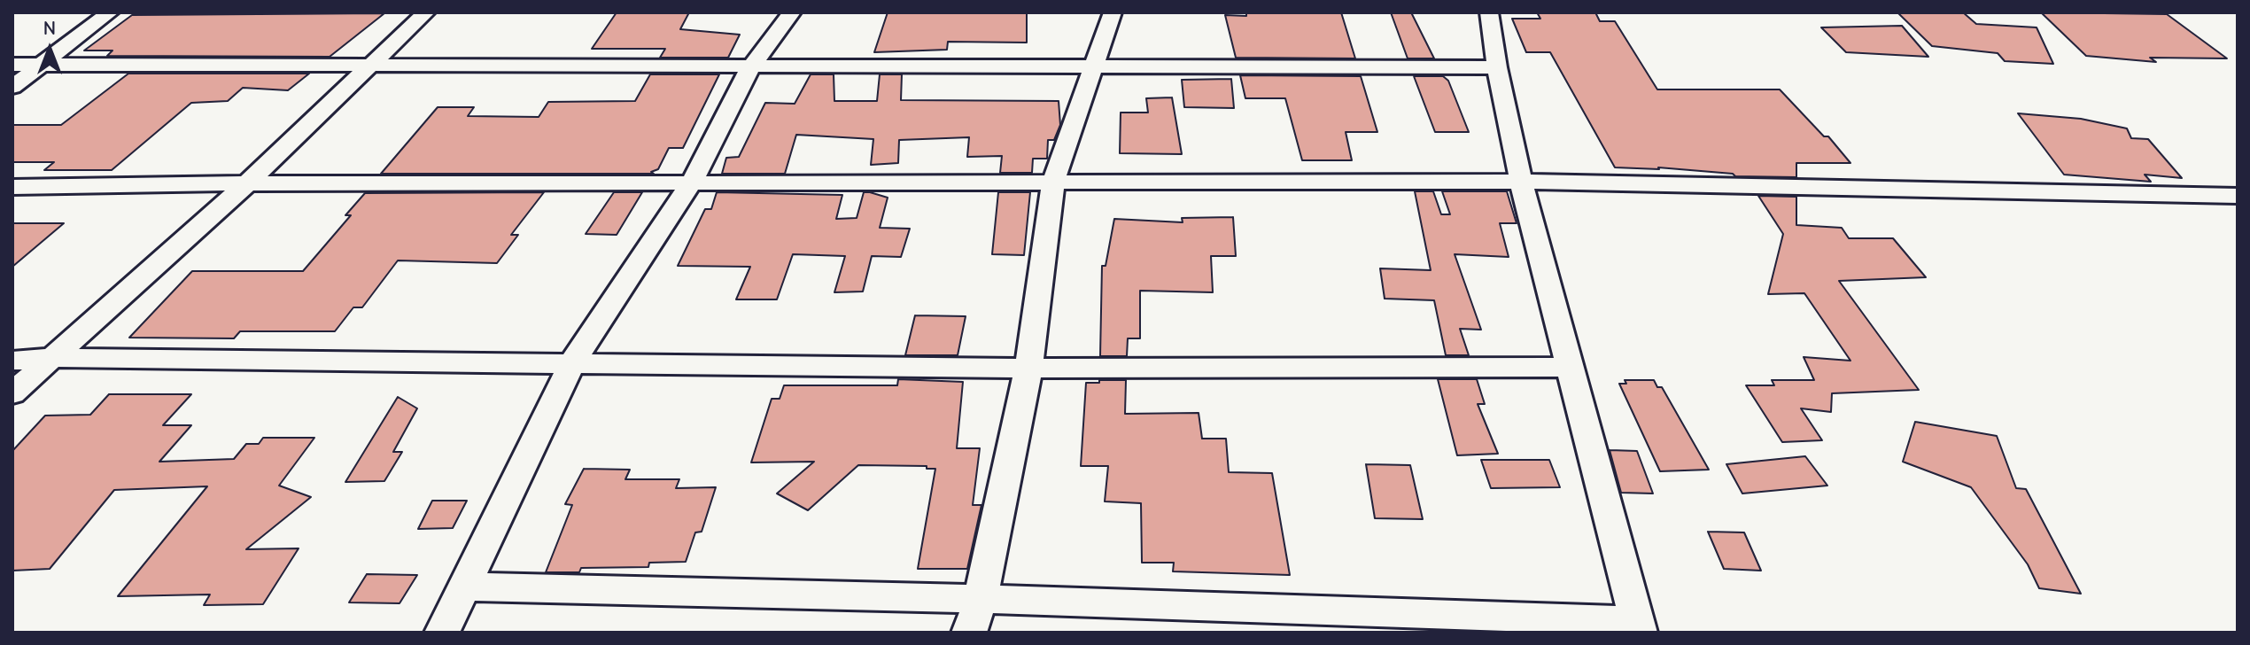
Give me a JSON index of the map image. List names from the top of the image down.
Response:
{
  "north": "top"
}
